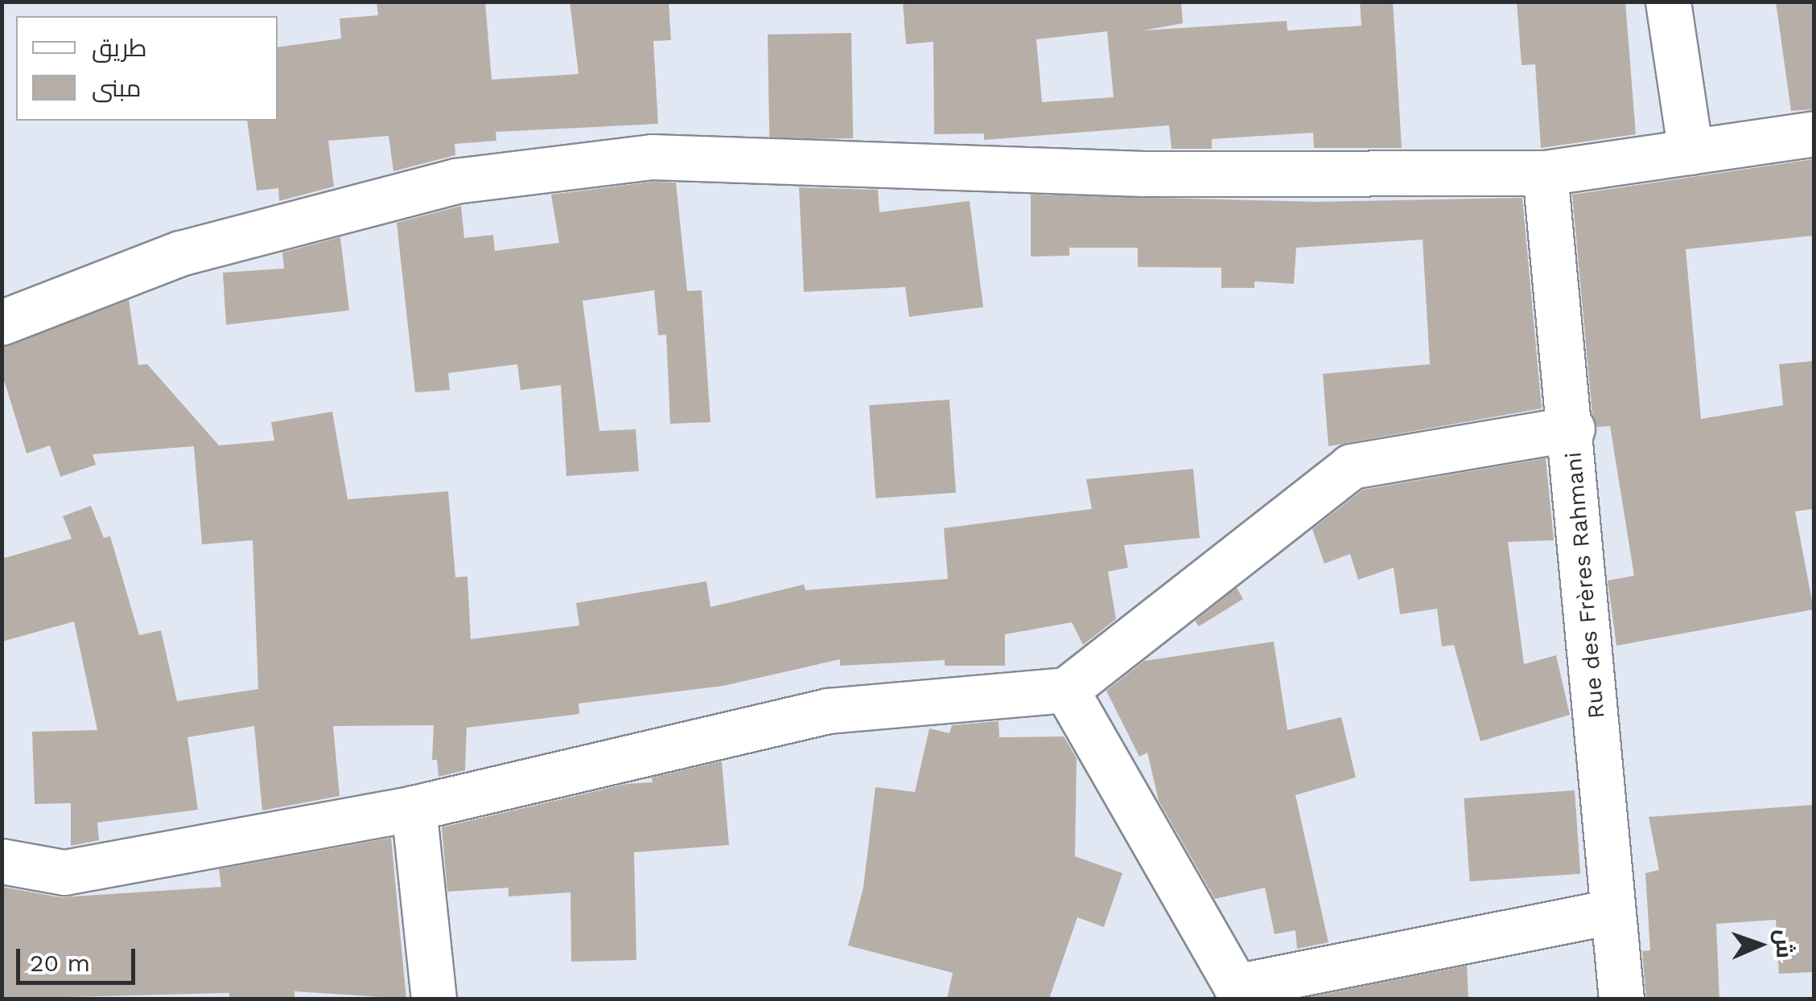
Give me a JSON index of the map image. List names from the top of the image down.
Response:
{
  "streets": {
    "street": ["Rue des Frères Rahmani"]
  },
  "legend": ["طريق", "مبنى"],
  "scale_bar": "20 m",
  "north": "right"
}
